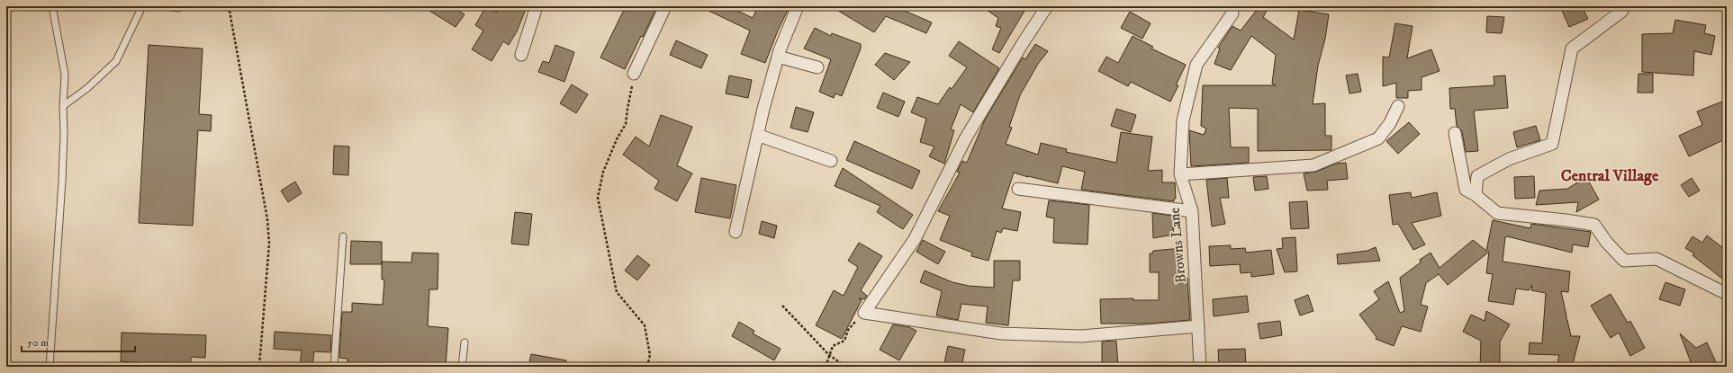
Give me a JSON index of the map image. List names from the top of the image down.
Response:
{
  "streets": {
    "street": ["Browns Lane"]
  },
  "districts": ["Central Village"],
  "scale_bar": "50 m"
}
